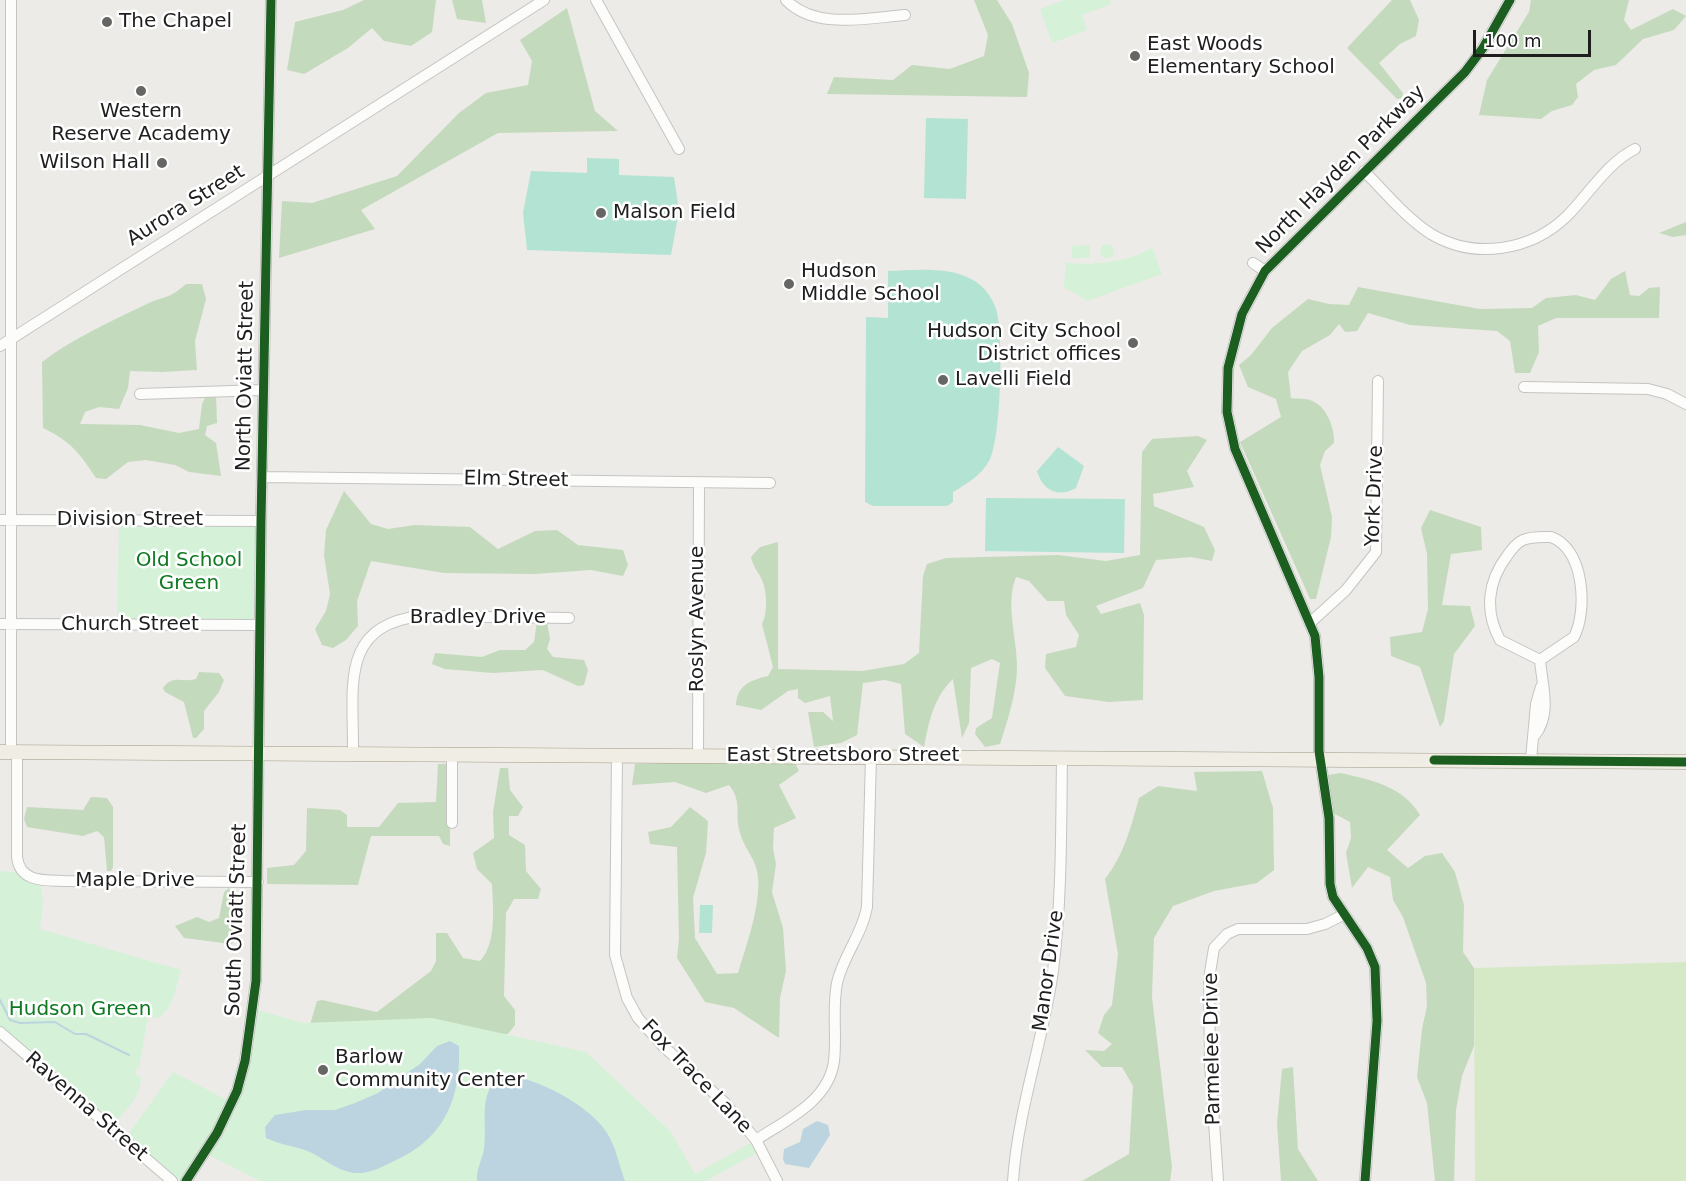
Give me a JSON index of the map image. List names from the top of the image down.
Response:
{
  "streets": {
    "main road": ["East Streetsboro Street"],
    "street": [
      "North Hayden Parkway",
      "Aurora Street",
      "North Oviatt Street",
      "Elm Street",
      "York Drive",
      "Division Street",
      "Bradley Drive",
      "Roslyn Avenue",
      "Church Street",
      "Maple Drive",
      "South Oviatt Street",
      "Manor Drive",
      "Parmelee Drive",
      "Fox Trace Lane",
      "Ravenna Street"
    ]
  },
  "crossings": [
    ["North Hayden Parkway", "York Drive"],
    ["North Hayden Parkway", "East Streetsboro Street"],
    ["North Hayden Parkway", "Parmelee Drive"],
    ["Aurora Street", "North Oviatt Street"],
    ["North Oviatt Street", "Elm Street"],
    ["North Oviatt Street", "Division Street"],
    ["North Oviatt Street", "Church Street"],
    ["North Oviatt Street", "East Streetsboro Street"],
    ["North Oviatt Street", "South Oviatt Street"],
    ["Elm Street", "Roslyn Avenue"],
    ["Bradley Drive", "East Streetsboro Street"],
    ["Roslyn Avenue", "East Streetsboro Street"],
    ["East Streetsboro Street", "Maple Drive"],
    ["East Streetsboro Street", "South Oviatt Street"],
    ["East Streetsboro Street", "Manor Drive"],
    ["East Streetsboro Street", "Fox Trace Lane"],
    ["Maple Drive", "South Oviatt Street"]
  ],
  "parks": ["Old School Green", "Hudson Green"],
  "places": [
    "The Chapel",
    "East Woods Elementary School",
    "Western Reserve Academy",
    "Wilson Hall",
    "Malson Field",
    "Hudson Middle School",
    "Hudson City School District offices",
    "Lavelli Field",
    "Barlow Community Center"
  ],
  "scale_bar": "100 m"
}
